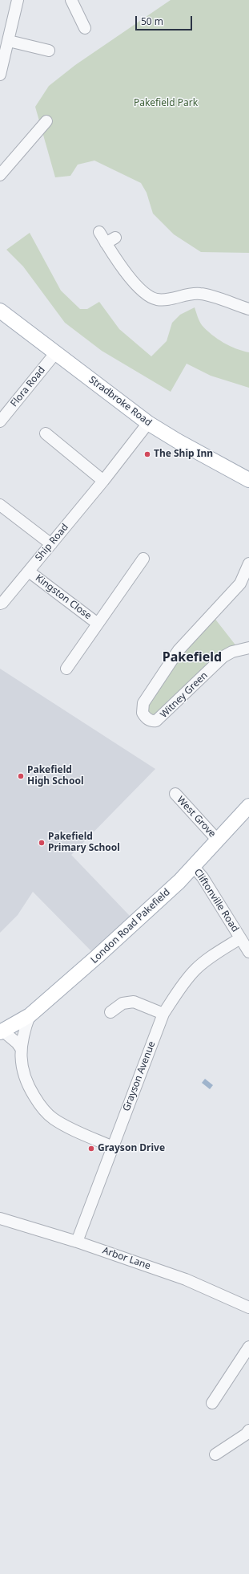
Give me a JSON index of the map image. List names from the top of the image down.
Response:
{
  "streets": {
    "main road": ["Stradbroke Road", "London Road Pakefield"],
    "street": [
      "Flora Road",
      "Ship Road",
      "Kingston Close",
      "Witney Green",
      "West Grove",
      "Cliftonville Road",
      "Grayson Avenue",
      "Arbor Lane"
    ]
  },
  "crossings": [
    ["Flora Road", "Stradbroke Road"],
    ["Stradbroke Road", "Ship Road"],
    ["Ship Road", "Kingston Close"],
    ["West Grove", "London Road Pakefield"],
    ["Cliftonville Road", "London Road Pakefield"],
    ["Cliftonville Road", "Grayson Avenue"],
    ["Grayson Avenue", "Arbor Lane"]
  ],
  "districts": ["Pakefield"],
  "parks": ["Pakefield Park"],
  "places": [
    "The Ship Inn",
    "Pakefield High School",
    "Pakefield Primary School",
    "Grayson Drive"
  ],
  "scale_bar": "50 m"
}
